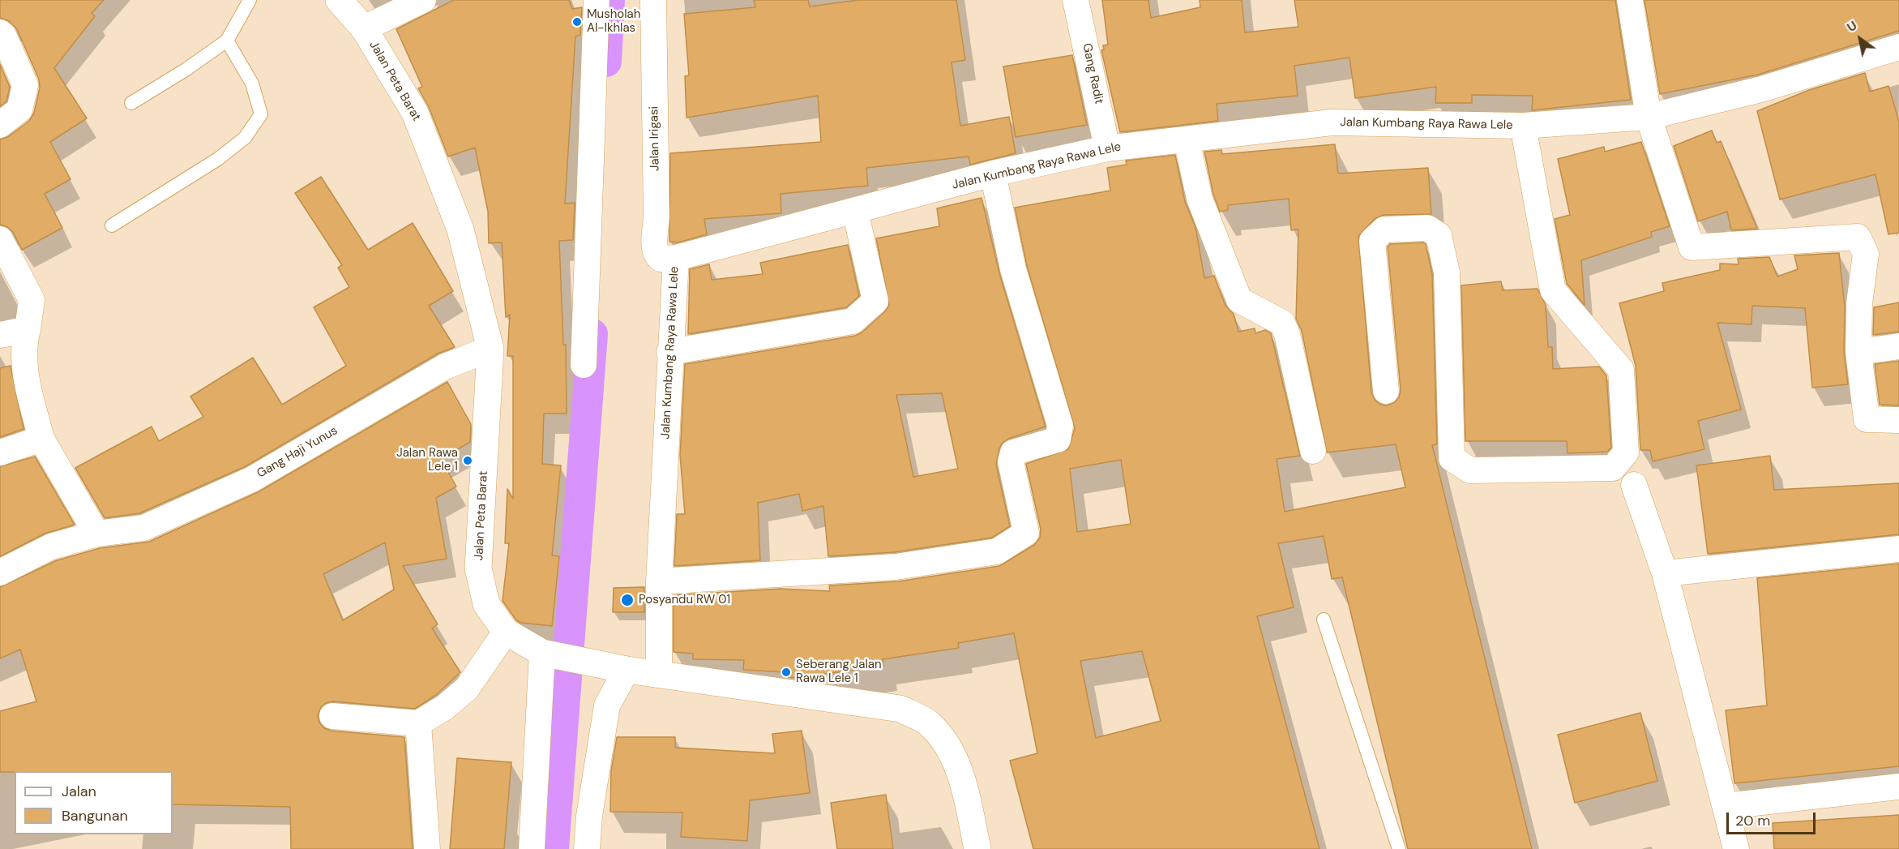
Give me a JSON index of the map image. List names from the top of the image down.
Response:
{
  "streets": {
    "main road": ["Jalan Peta Barat"],
    "street": [
      "Gang Radit",
      "Jalan Kumbang Raya Rawa Lele",
      "Jalan Irigasi",
      "Gang Haji Yunus"
    ]
  },
  "crossings": [
    ["Gang Radit", "Jalan Kumbang Raya Rawa Lele"],
    ["Jalan Peta Barat", "Jalan Kumbang Raya Rawa Lele"],
    ["Jalan Peta Barat", "Gang Haji Yunus"],
    ["Jalan Kumbang Raya Rawa Lele", "Jalan Irigasi"]
  ],
  "places": [
    "Musholah Al-Ikhlas",
    "Jalan Rawa Lele 1",
    "Posyandu RW 01",
    "Seberang Jalan Rawa Lele 1"
  ],
  "legend": ["Jalan", "Bangunan"],
  "scale_bar": "20 m",
  "north": "top left"
}
